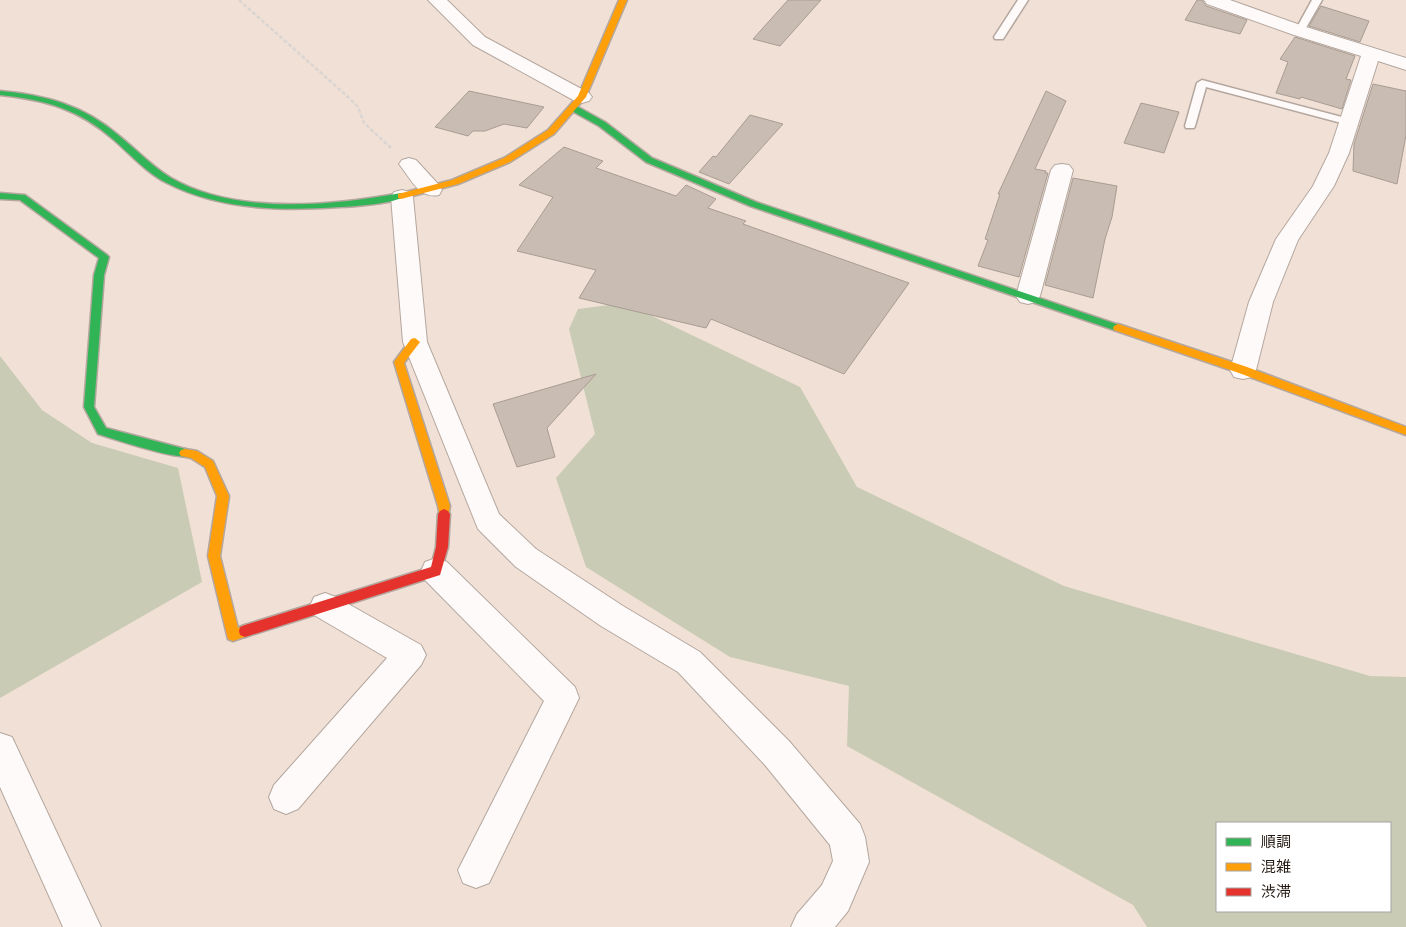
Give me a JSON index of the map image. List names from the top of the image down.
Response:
{
  "legend": ["順調", "混雑", "渋滞"]
}
